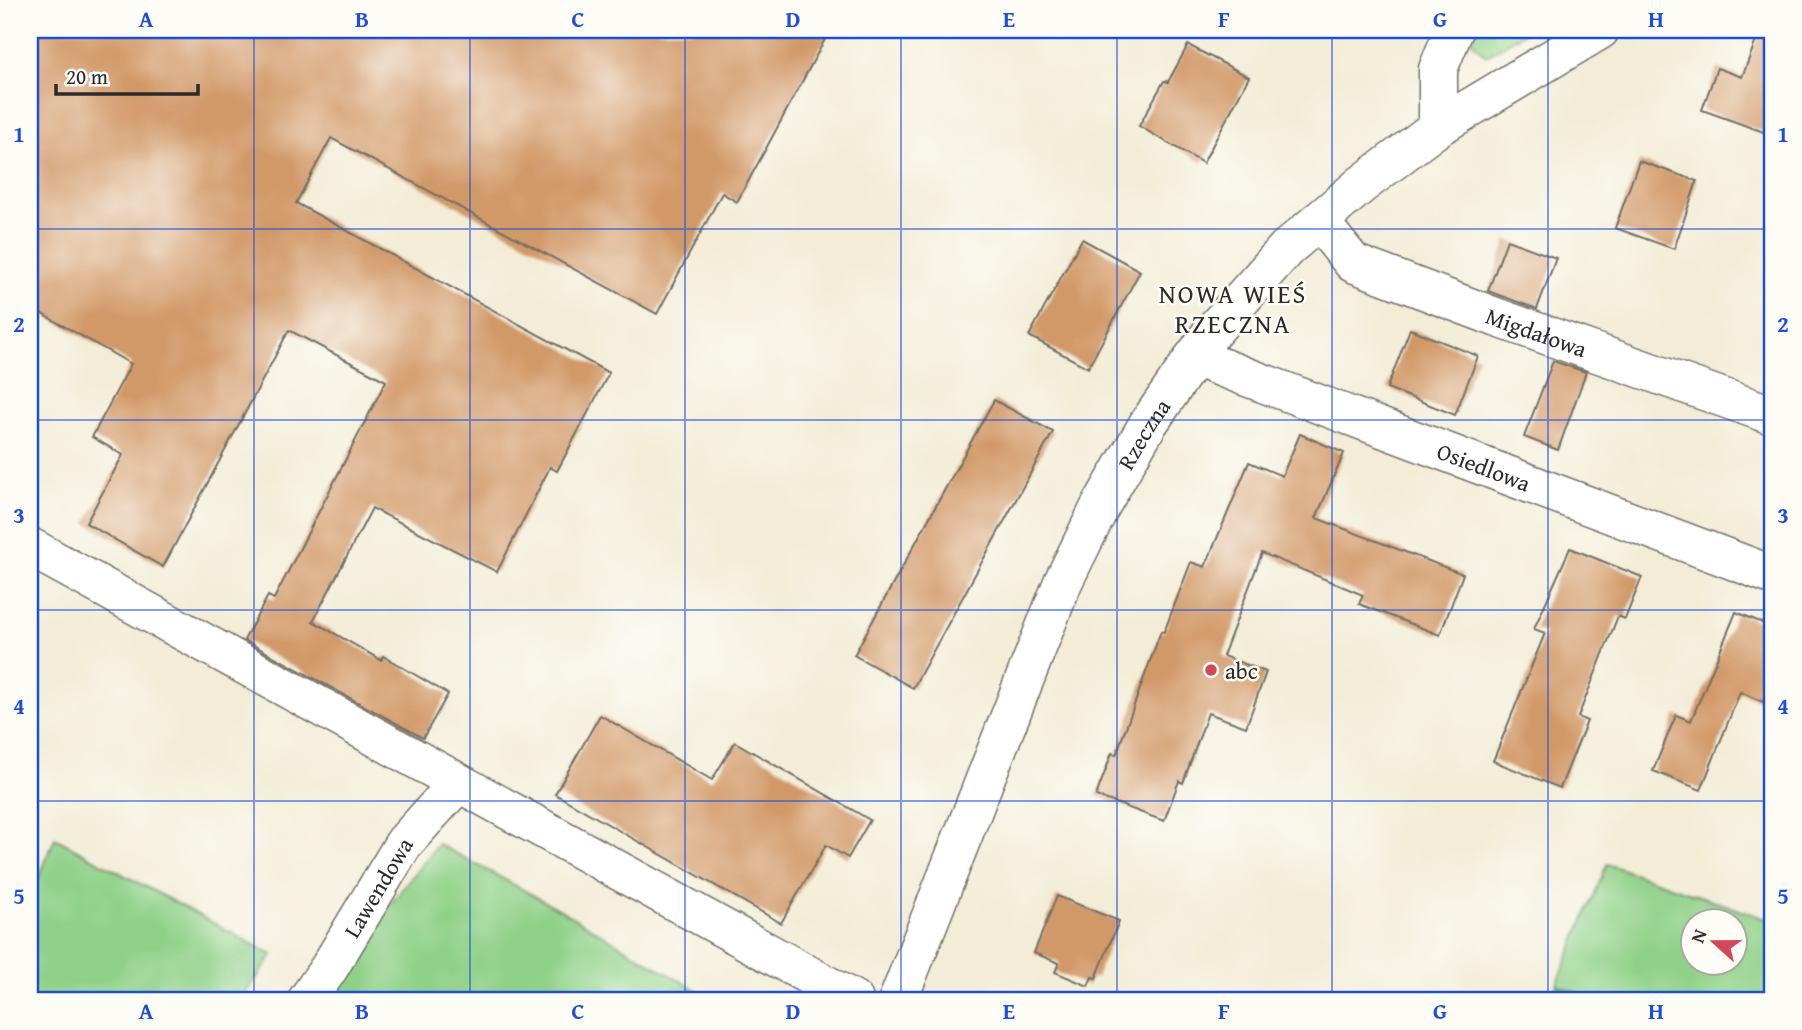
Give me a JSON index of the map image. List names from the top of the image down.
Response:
{
  "streets": {
    "street": [
      "Migdałowa",
      "Rzeczna",
      "Osiedlowa",
      "Lawendowa"
    ]
  },
  "crossings": [
    ["Migdałowa", "Rzeczna"],
    ["Rzeczna", "Osiedlowa"]
  ],
  "districts": ["NOWA WIEŚ RZECZNA"],
  "places": ["abc"],
  "scale_bar": "20 m",
  "north": "left",
  "grid": {
    "columns": [
      "A",
      "B",
      "C",
      "D",
      "E",
      "F",
      "G",
      "H"
    ],
    "rows": [
      "1",
      "2",
      "3",
      "4",
      "5"
    ]
  }
}
